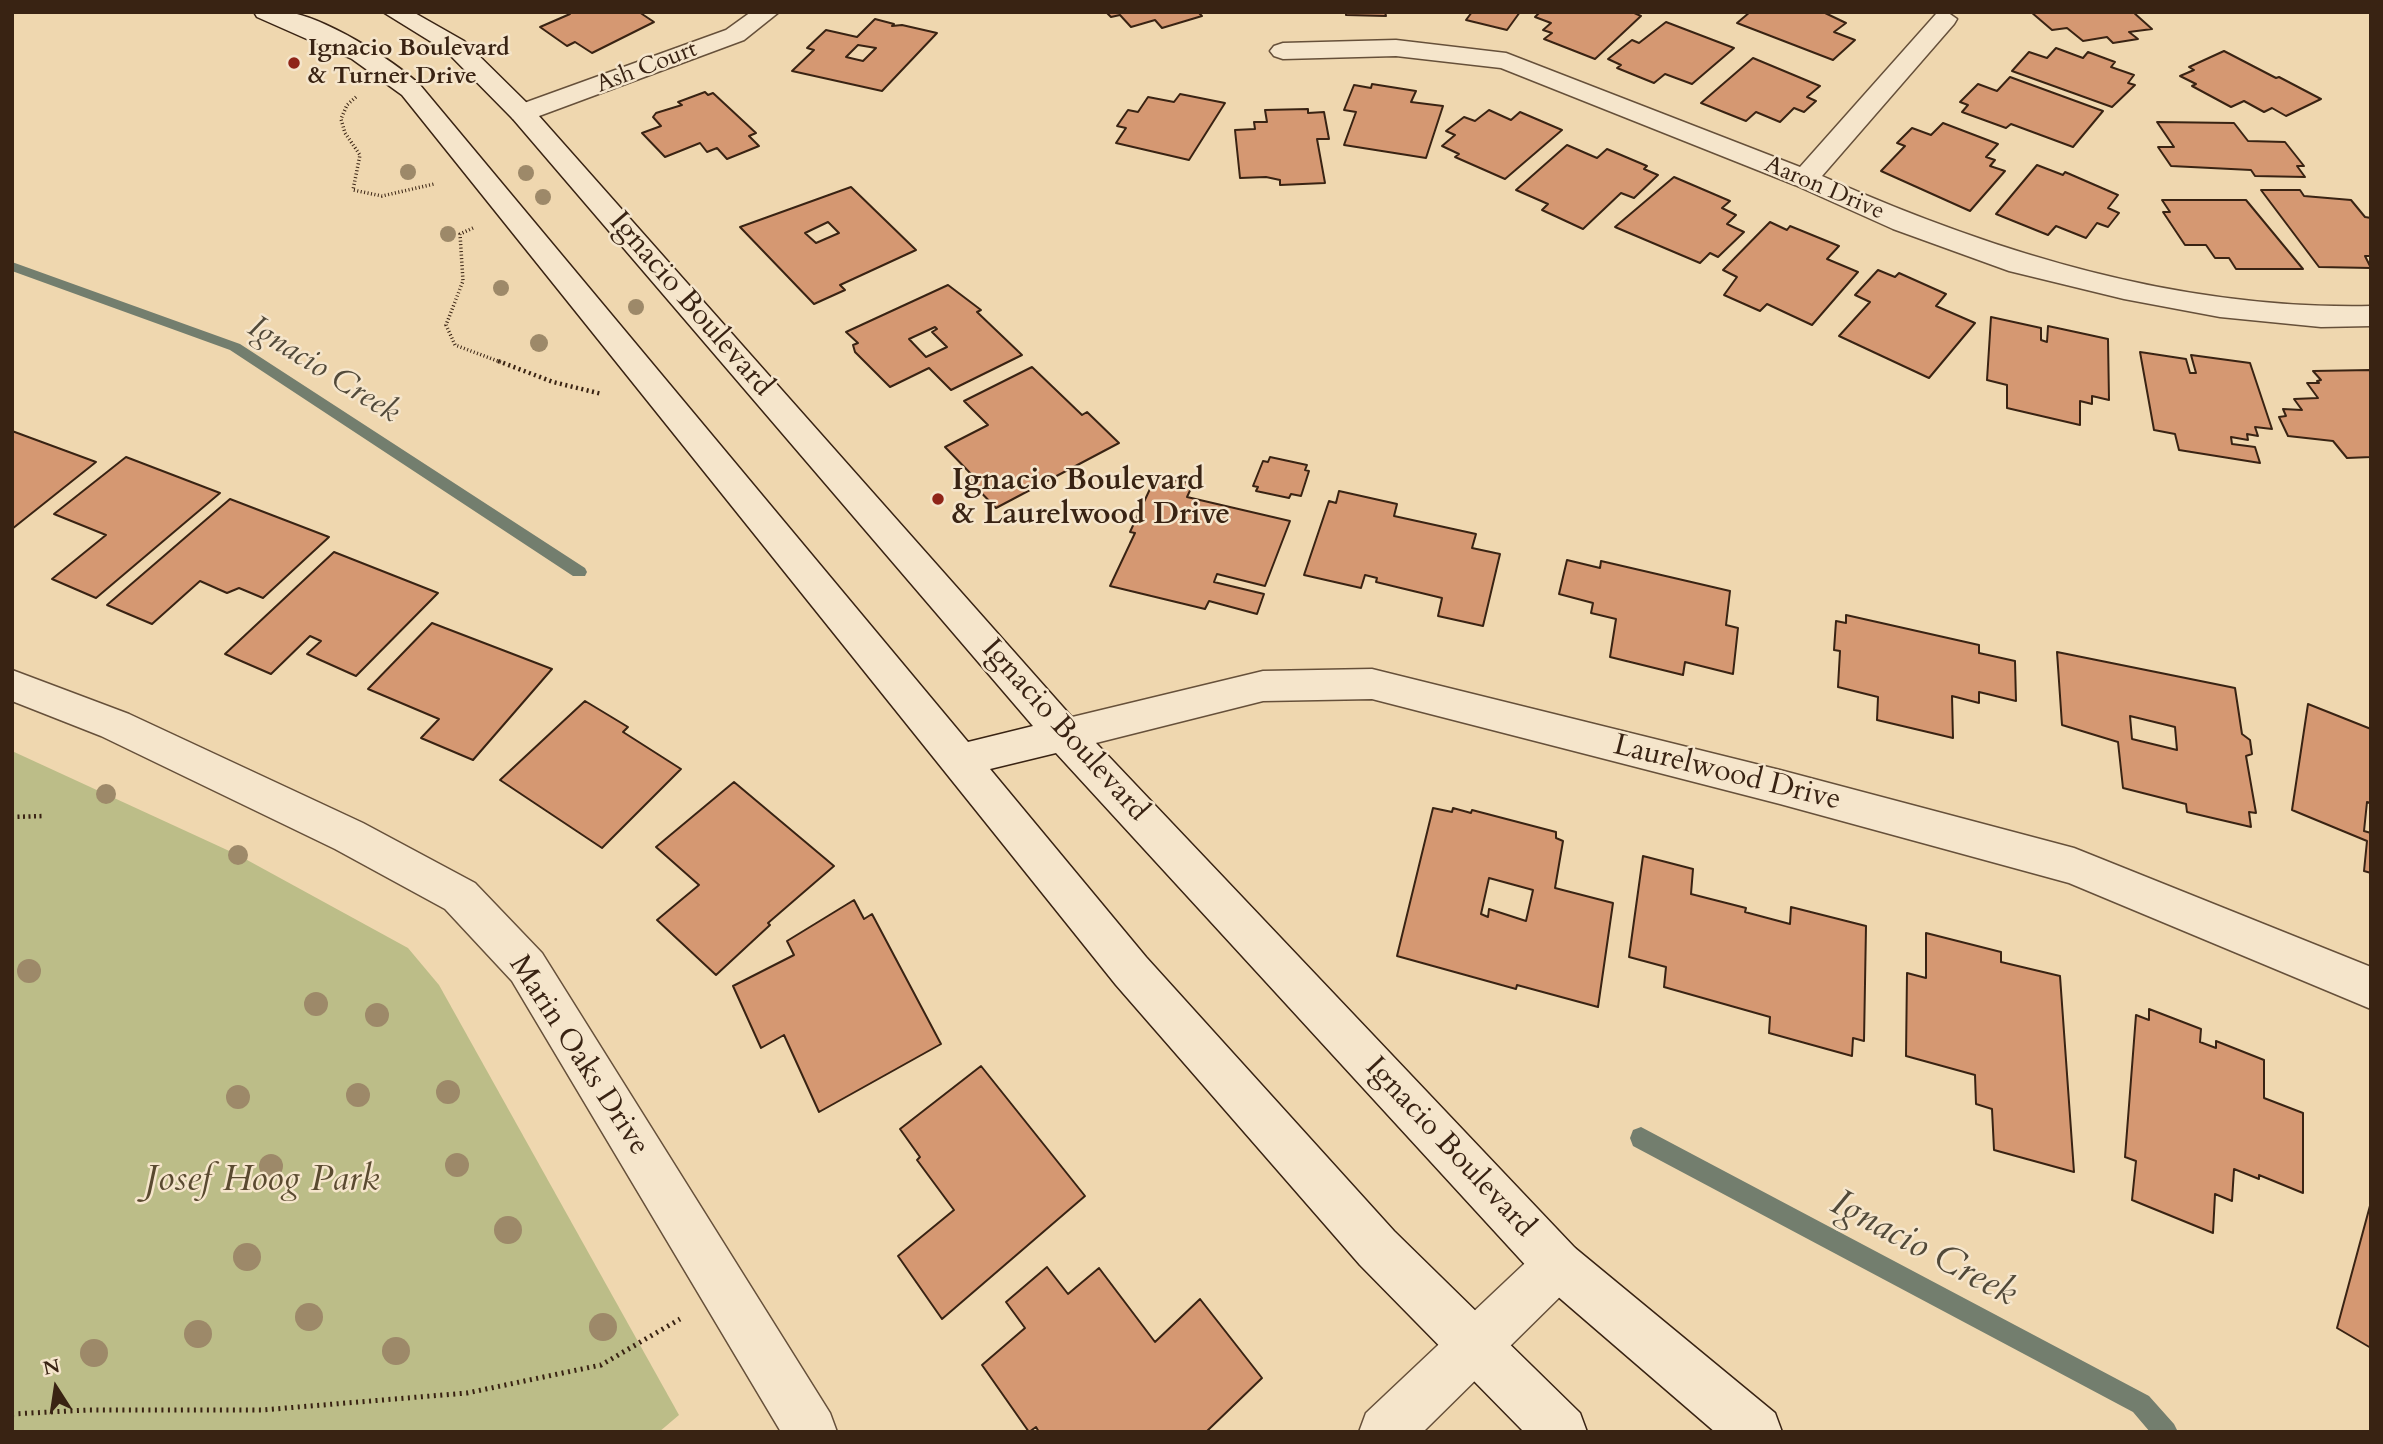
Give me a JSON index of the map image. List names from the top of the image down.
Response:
{
  "streets": {
    "main road": [
      "Ash Court",
      "Aaron Drive",
      "Ignacio Boulevard",
      "Laurelwood Drive",
      "Marin Oaks Drive"
    ]
  },
  "crossings": [
    ["Ash Court", "Ignacio Boulevard"],
    ["Ignacio Boulevard", "Laurelwood Drive"]
  ],
  "water": ["Ignacio Creek"],
  "parks": ["Josef Hoog Park"],
  "places": ["Ignacio Boulevard & Turner Drive", "Ignacio Boulevard & Laurelwood Drive"],
  "north": "top"
}
